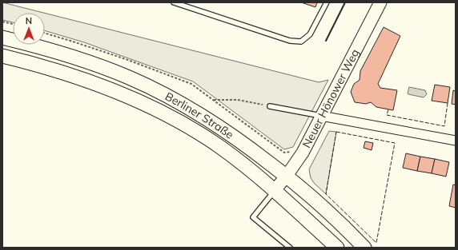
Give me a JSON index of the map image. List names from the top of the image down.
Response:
{
  "streets": {
    "main road": ["Neuer Hönower Weg", "Berliner Straße"]
  },
  "crossings": [
    ["Neuer Hönower Weg", "Berliner Straße"]
  ],
  "north": "top"
}
